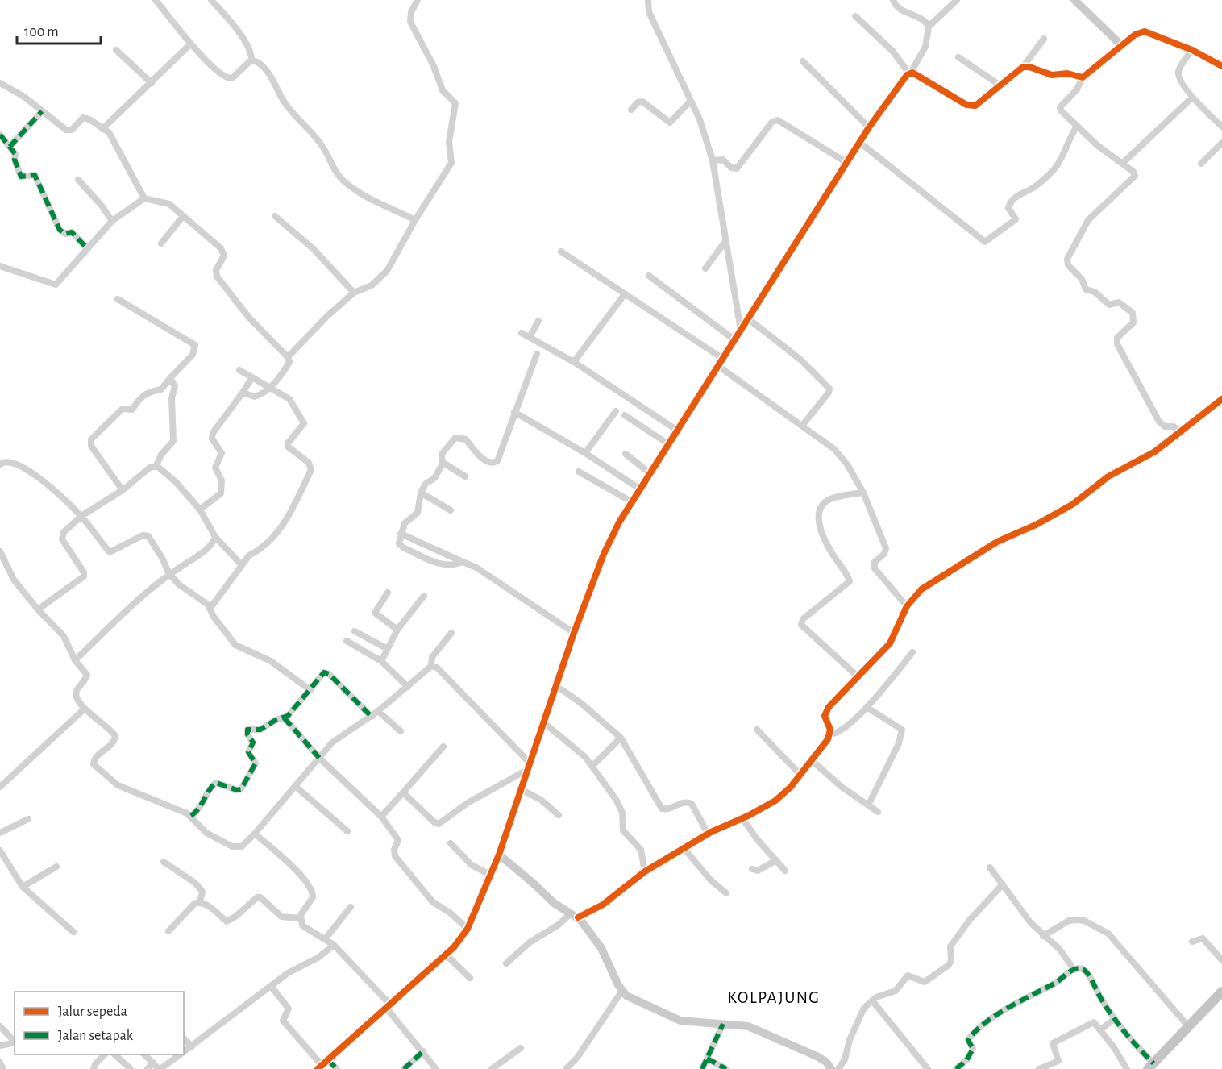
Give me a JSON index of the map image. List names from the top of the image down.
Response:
{
  "districts": ["KOLPAJUNG"],
  "legend": ["Jalur sepeda", "Jalan setapak"],
  "scale_bar": "100 m"
}
